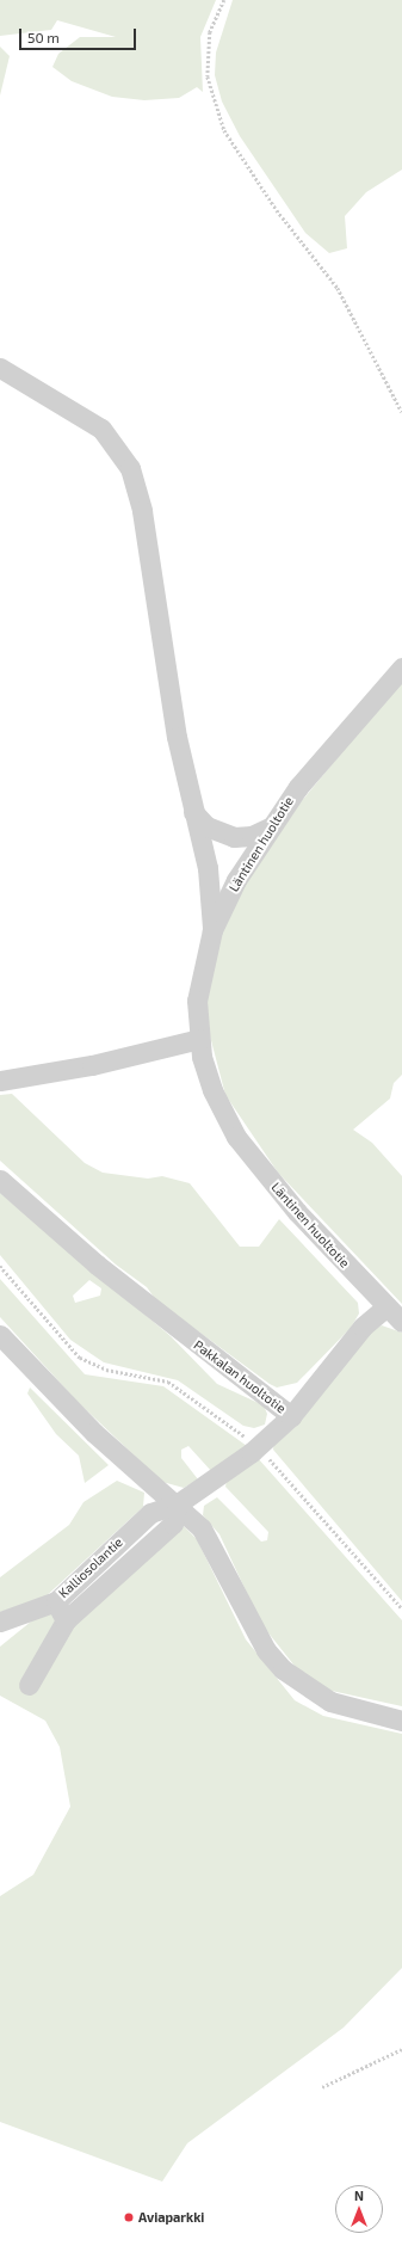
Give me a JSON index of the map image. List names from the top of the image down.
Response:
{
  "streets": {
    "lane": ["Läntinen huoltotie", "Pakkalan huoltotie", "Kalliosolantie"]
  },
  "crossings": [
    ["Pakkalan huoltotie", "Kalliosolantie"]
  ],
  "places": ["Aviaparkki"],
  "scale_bar": "50 m",
  "north": "top"
}
